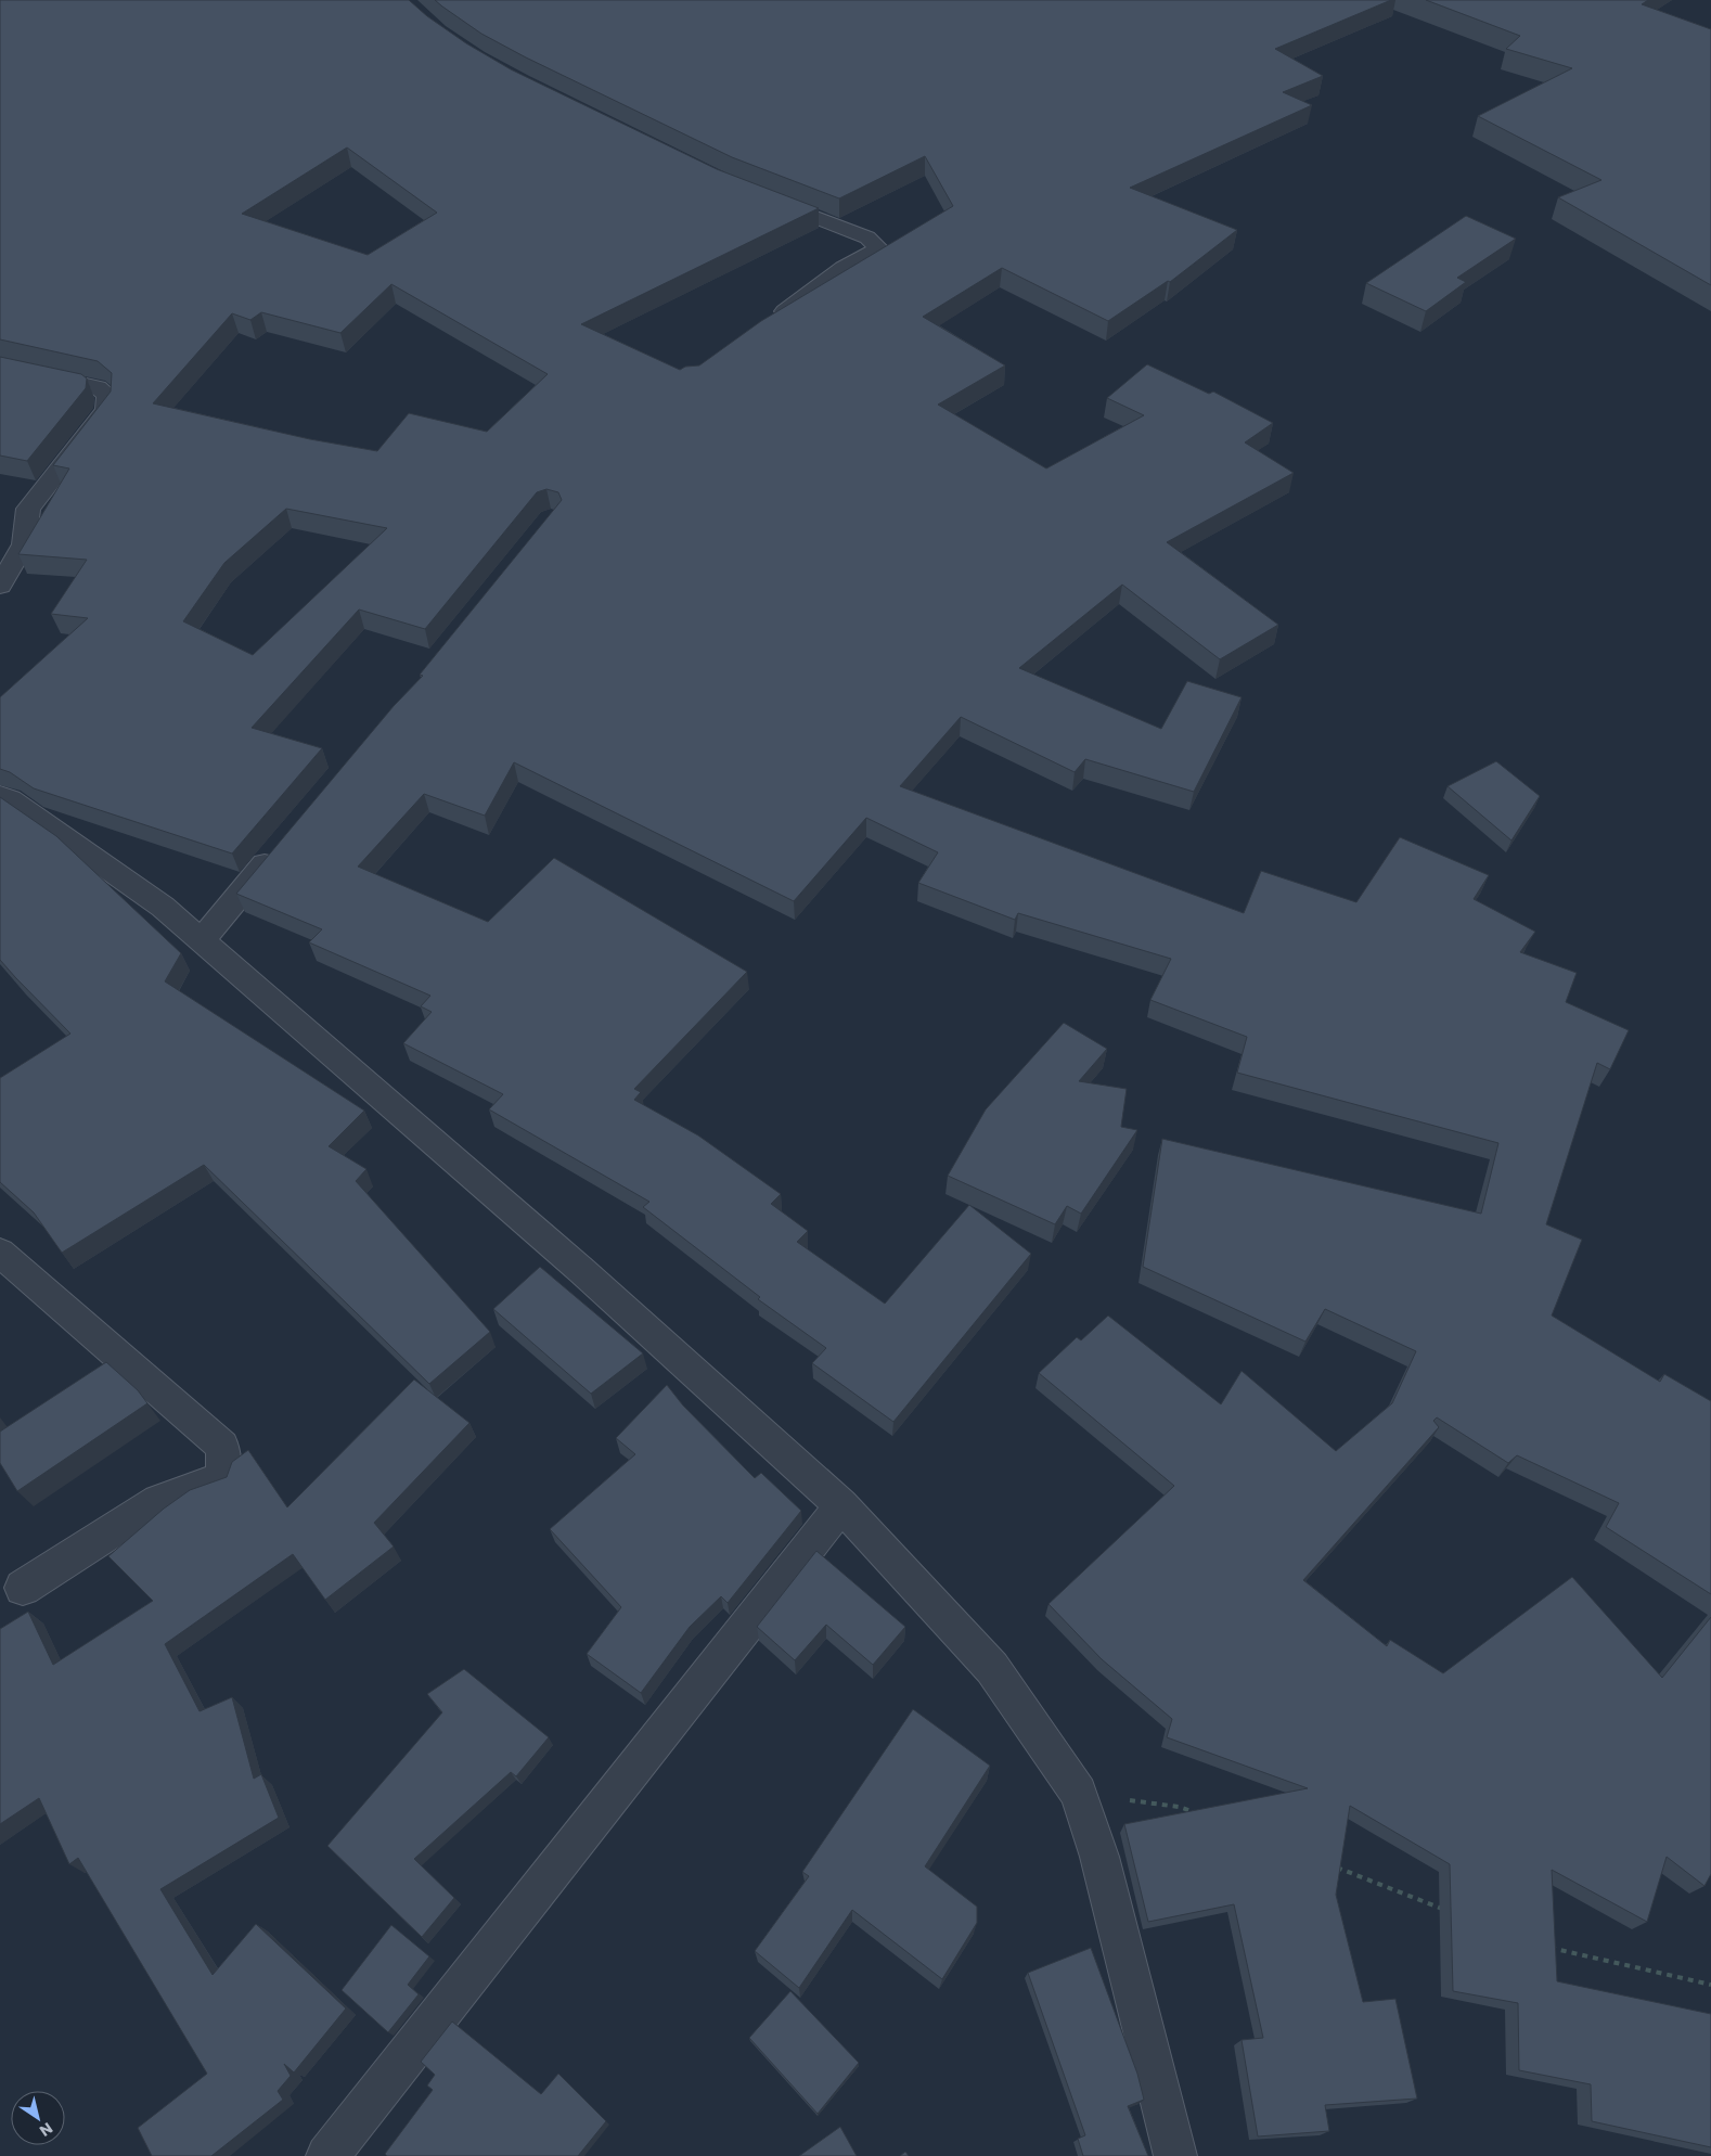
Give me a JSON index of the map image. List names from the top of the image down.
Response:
{
  "north": "bottom right"
}
